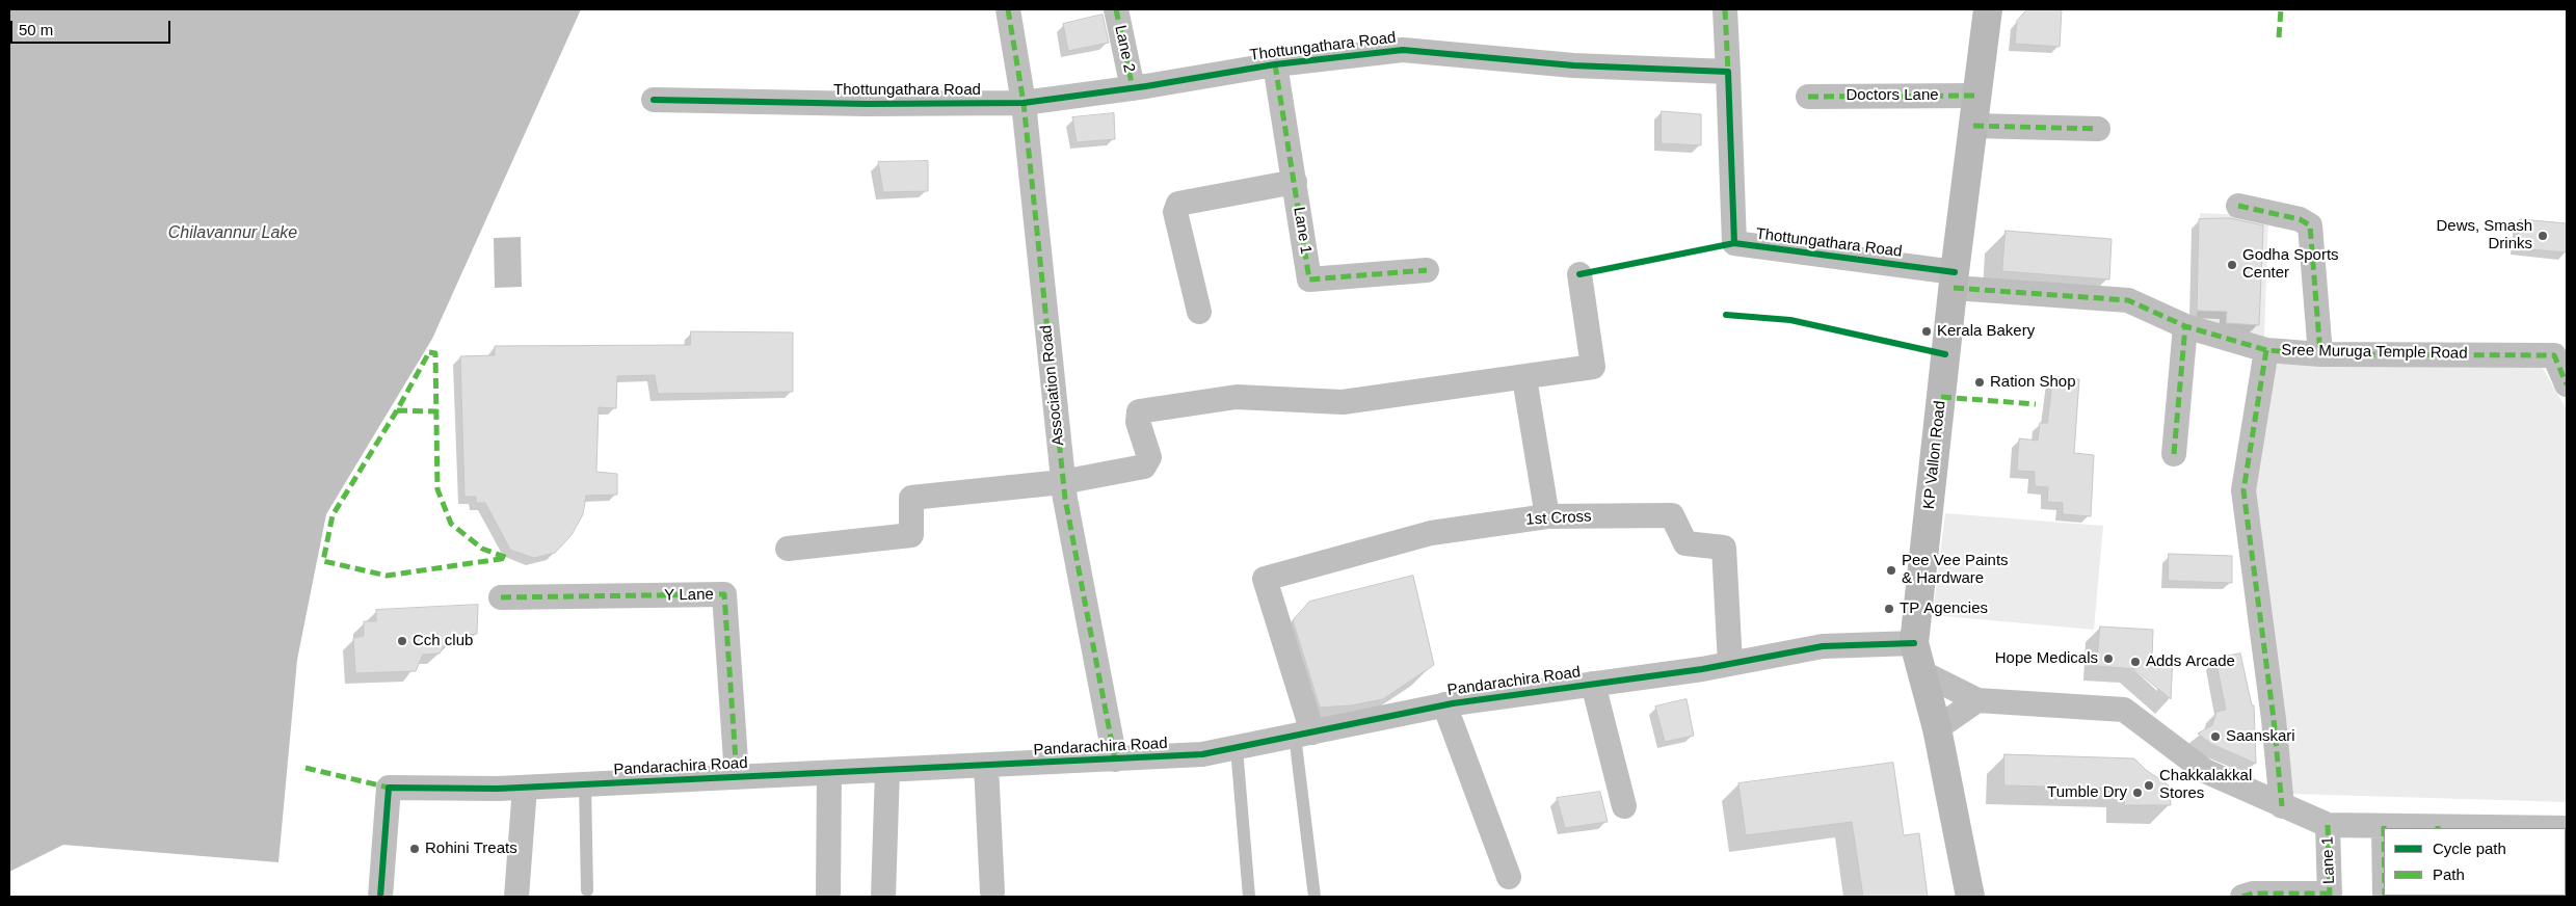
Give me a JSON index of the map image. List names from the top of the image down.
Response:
{
  "streets": {
    "street": [
      "Thottungathara Road",
      "Lane 2",
      "Doctors Lane",
      "Lane 1",
      "Sree Muruga Temple Road",
      "Association Road",
      "KP Vallon Road",
      "1st Cross",
      "Y Lane",
      "Pandarachira Road"
    ]
  },
  "crossings": [
    ["Thottungathara Road", "Lane 2"],
    ["Thottungathara Road", "Lane 1"],
    ["Thottungathara Road", "Sree Muruga Temple Road"],
    ["Thottungathara Road", "Association Road"],
    ["Thottungathara Road", "KP Vallon Road"],
    ["Doctors Lane", "KP Vallon Road"],
    ["Sree Muruga Temple Road", "KP Vallon Road"],
    ["Association Road", "Pandarachira Road"],
    ["KP Vallon Road", "Pandarachira Road"],
    ["1st Cross", "Pandarachira Road"],
    ["Y Lane", "Pandarachira Road"]
  ],
  "water": ["Chilavannur Lake"],
  "places": [
    "Dews, Smash Drinks",
    "Godha Sports Center",
    "Kerala Bakery",
    "Ration Shop",
    "Pee Vee Paints & Hardware",
    "TP Agencies",
    "Cch club",
    "Hope Medicals",
    "Adds Arcade",
    "Saanskari",
    "Chakkalakkal Stores",
    "Tumble Dry",
    "Rohini Treats"
  ],
  "legend": ["Cycle path", "Path"],
  "scale_bar": "50 m"
}
